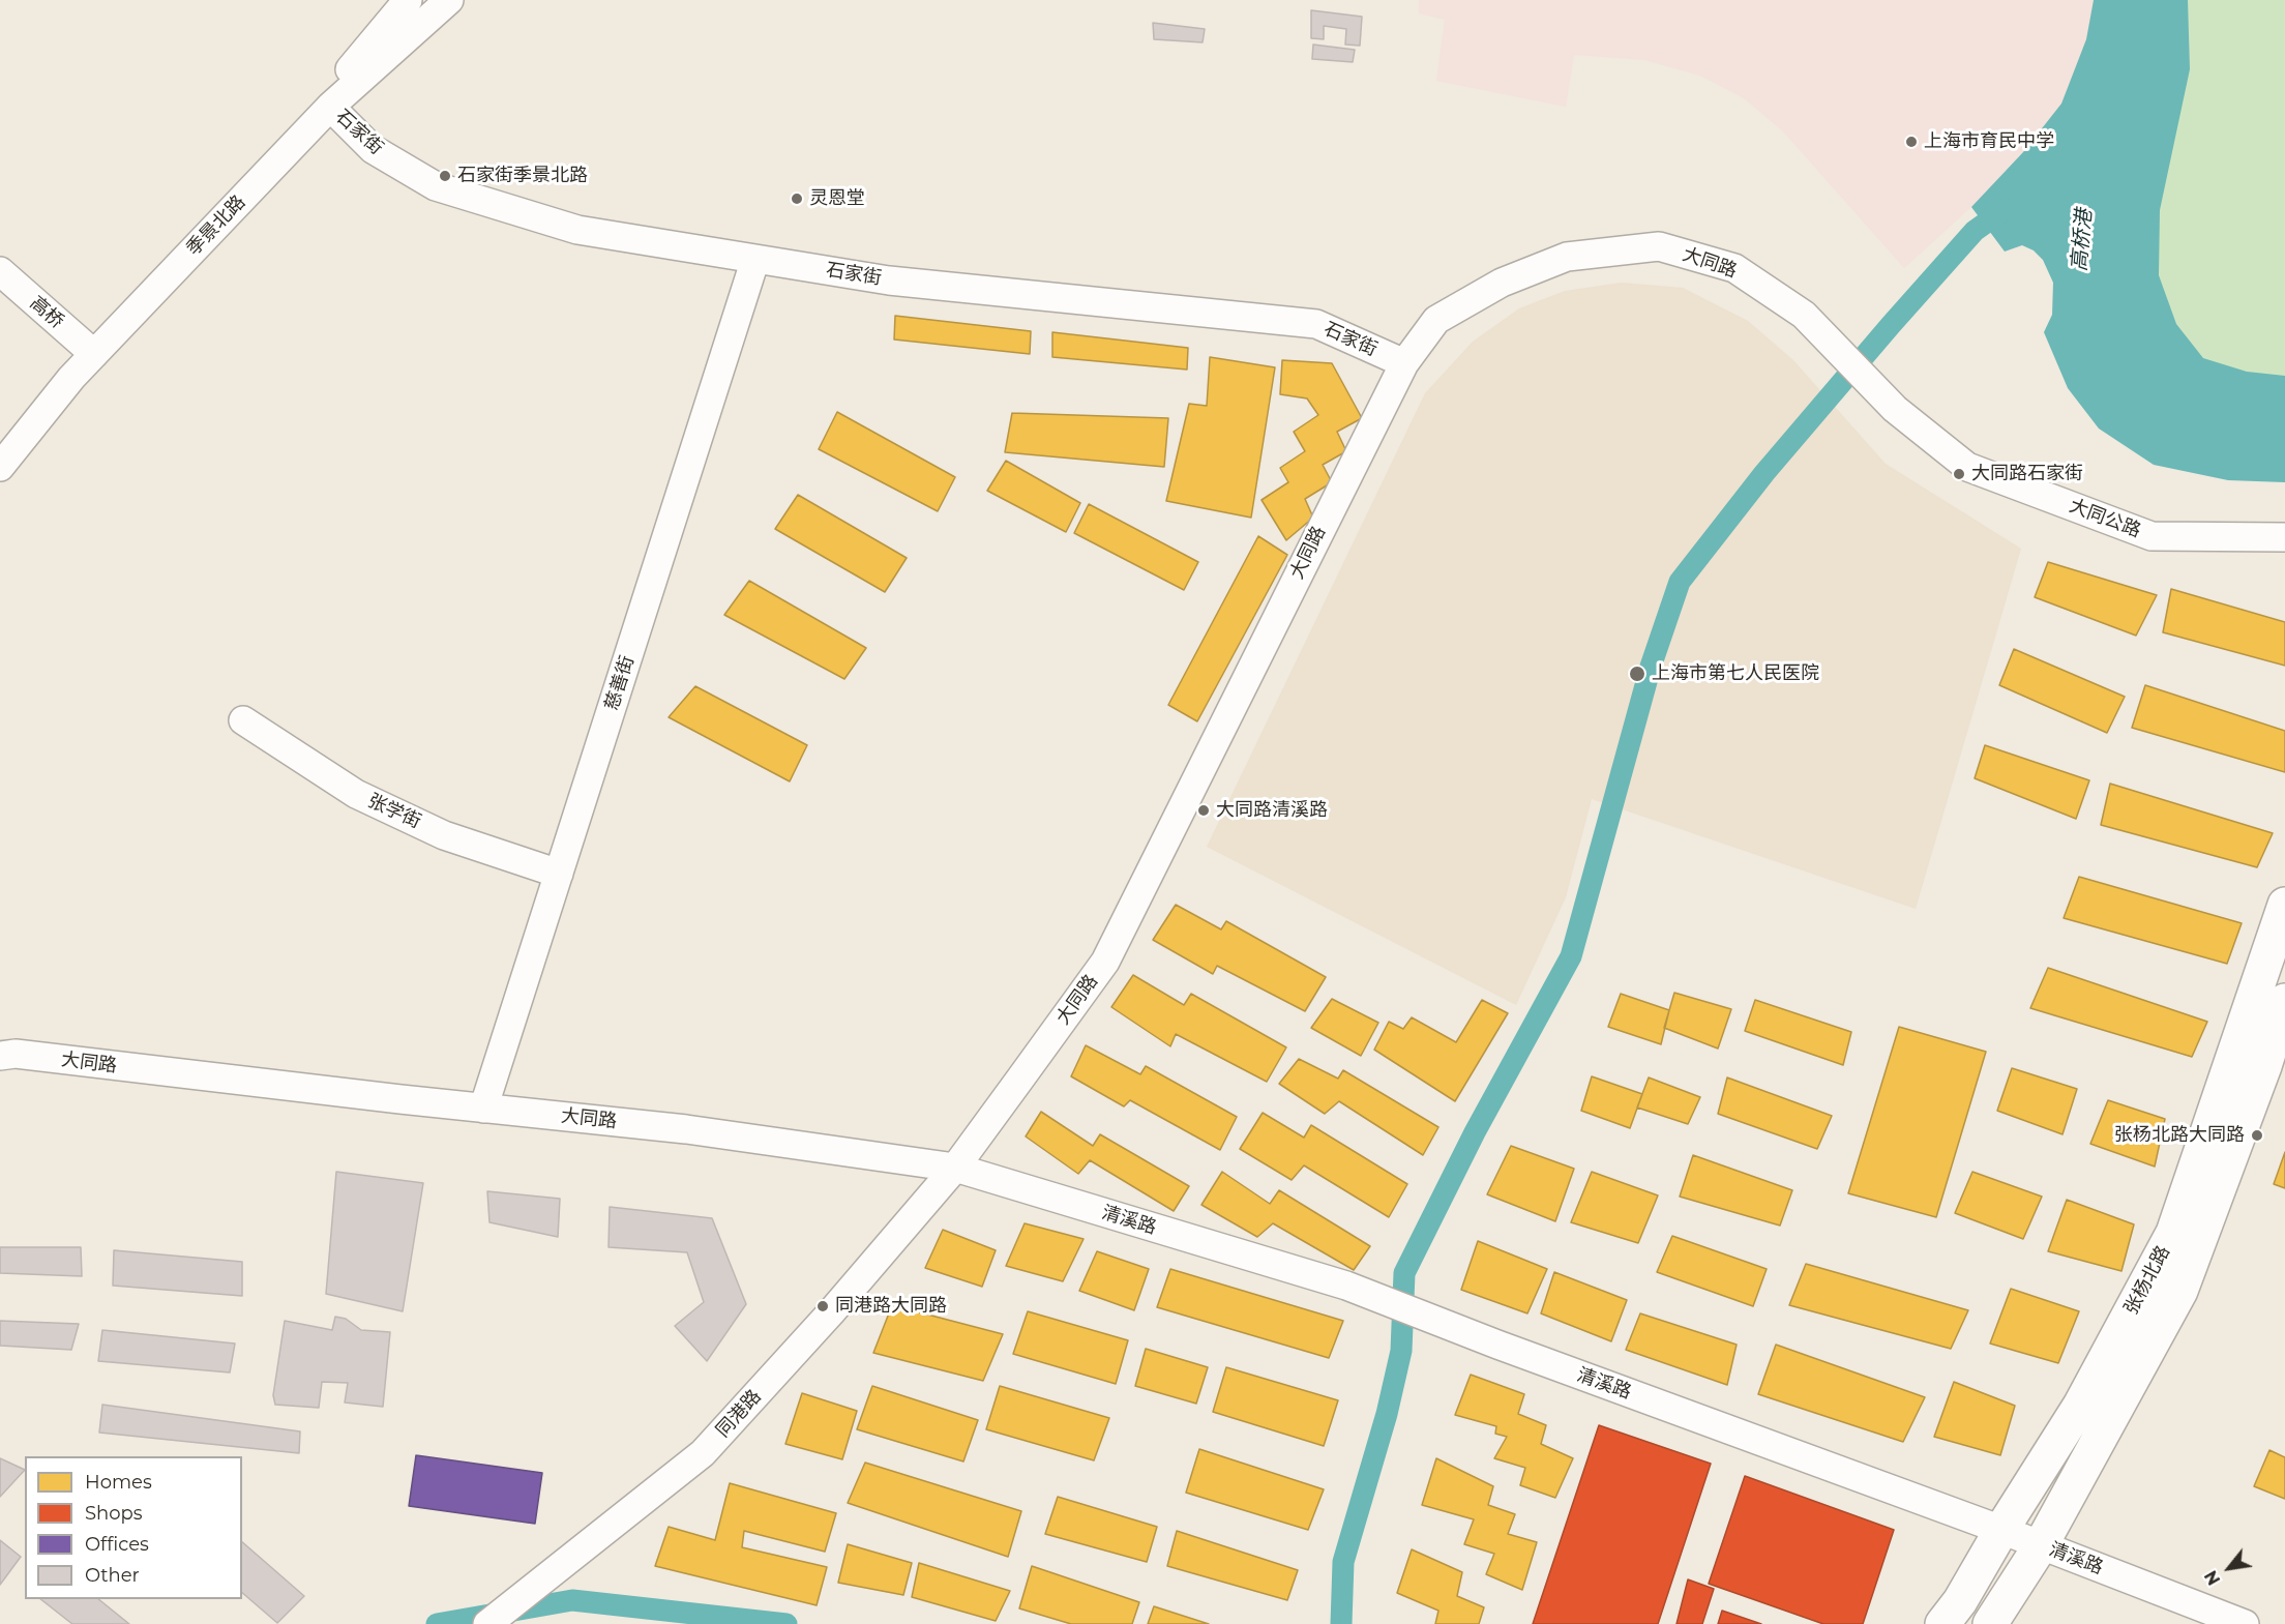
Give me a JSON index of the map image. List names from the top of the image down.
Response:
{
  "streets": {
    "main road": ["张杨北路"],
    "street": [
      "石家街",
      "季景北路",
      "大同路",
      "高桥",
      "大同公路",
      "慈善街",
      "张学街",
      "清溪路",
      "同港路"
    ]
  },
  "crossings": [
    ["石家街", "季景北路"],
    ["石家街", "大同路"],
    ["石家街", "慈善街"],
    ["季景北路", "高桥"],
    ["大同路", "大同公路"],
    ["大同路", "慈善街"],
    ["大同路", "清溪路"],
    ["大同路", "同港路"],
    ["慈善街", "张学街"],
    ["清溪路", "张杨北路"],
    ["清溪路", "同港路"]
  ],
  "water": ["高桥港"],
  "places": [
    "上海市育民中学",
    "石家街季景北路",
    "灵恩堂",
    "大同路石家街",
    "上海市第七人民医院",
    "大同路清溪路",
    "张杨北路大同路",
    "同港路大同路"
  ],
  "legend": [
    "Homes",
    "Shops",
    "Offices",
    "Other"
  ],
  "north": "bottom left"
}
